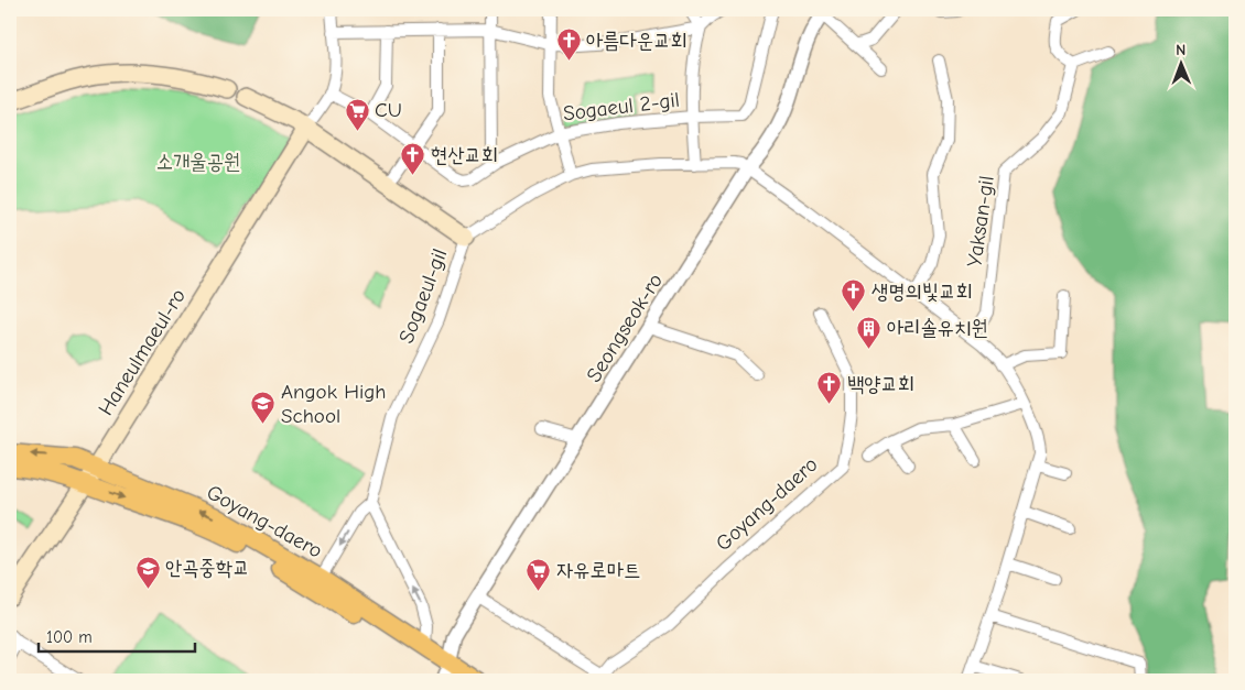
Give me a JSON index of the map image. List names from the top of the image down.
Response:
{
  "streets": {
    "main road": ["Haneulmaeul-ro", "Goyang-daero"],
    "street": [
      "Sogaeul 2-gil",
      "Yaksan-gil",
      "Sogaeul-gil",
      "Seongseok-ro"
    ]
  },
  "crossings": [
    ["Sogaeul-gil", "Seongseok-ro"],
    ["Seongseok-ro", "Goyang-daero"],
    ["Haneulmaeul-ro", "Goyang-daero"]
  ],
  "parks": ["소개울공원"],
  "places": {
    "church": [
      "아름다운교회",
      "현산교회",
      "생명의빛교회",
      "백양교회"
    ],
    "supermarket": ["CU", "자유로마트"],
    "building": ["아리솔유치원"],
    "school or university": ["Angok High School", "안곡중학교"]
  },
  "scale_bar": "100 m",
  "north": "top"
}
